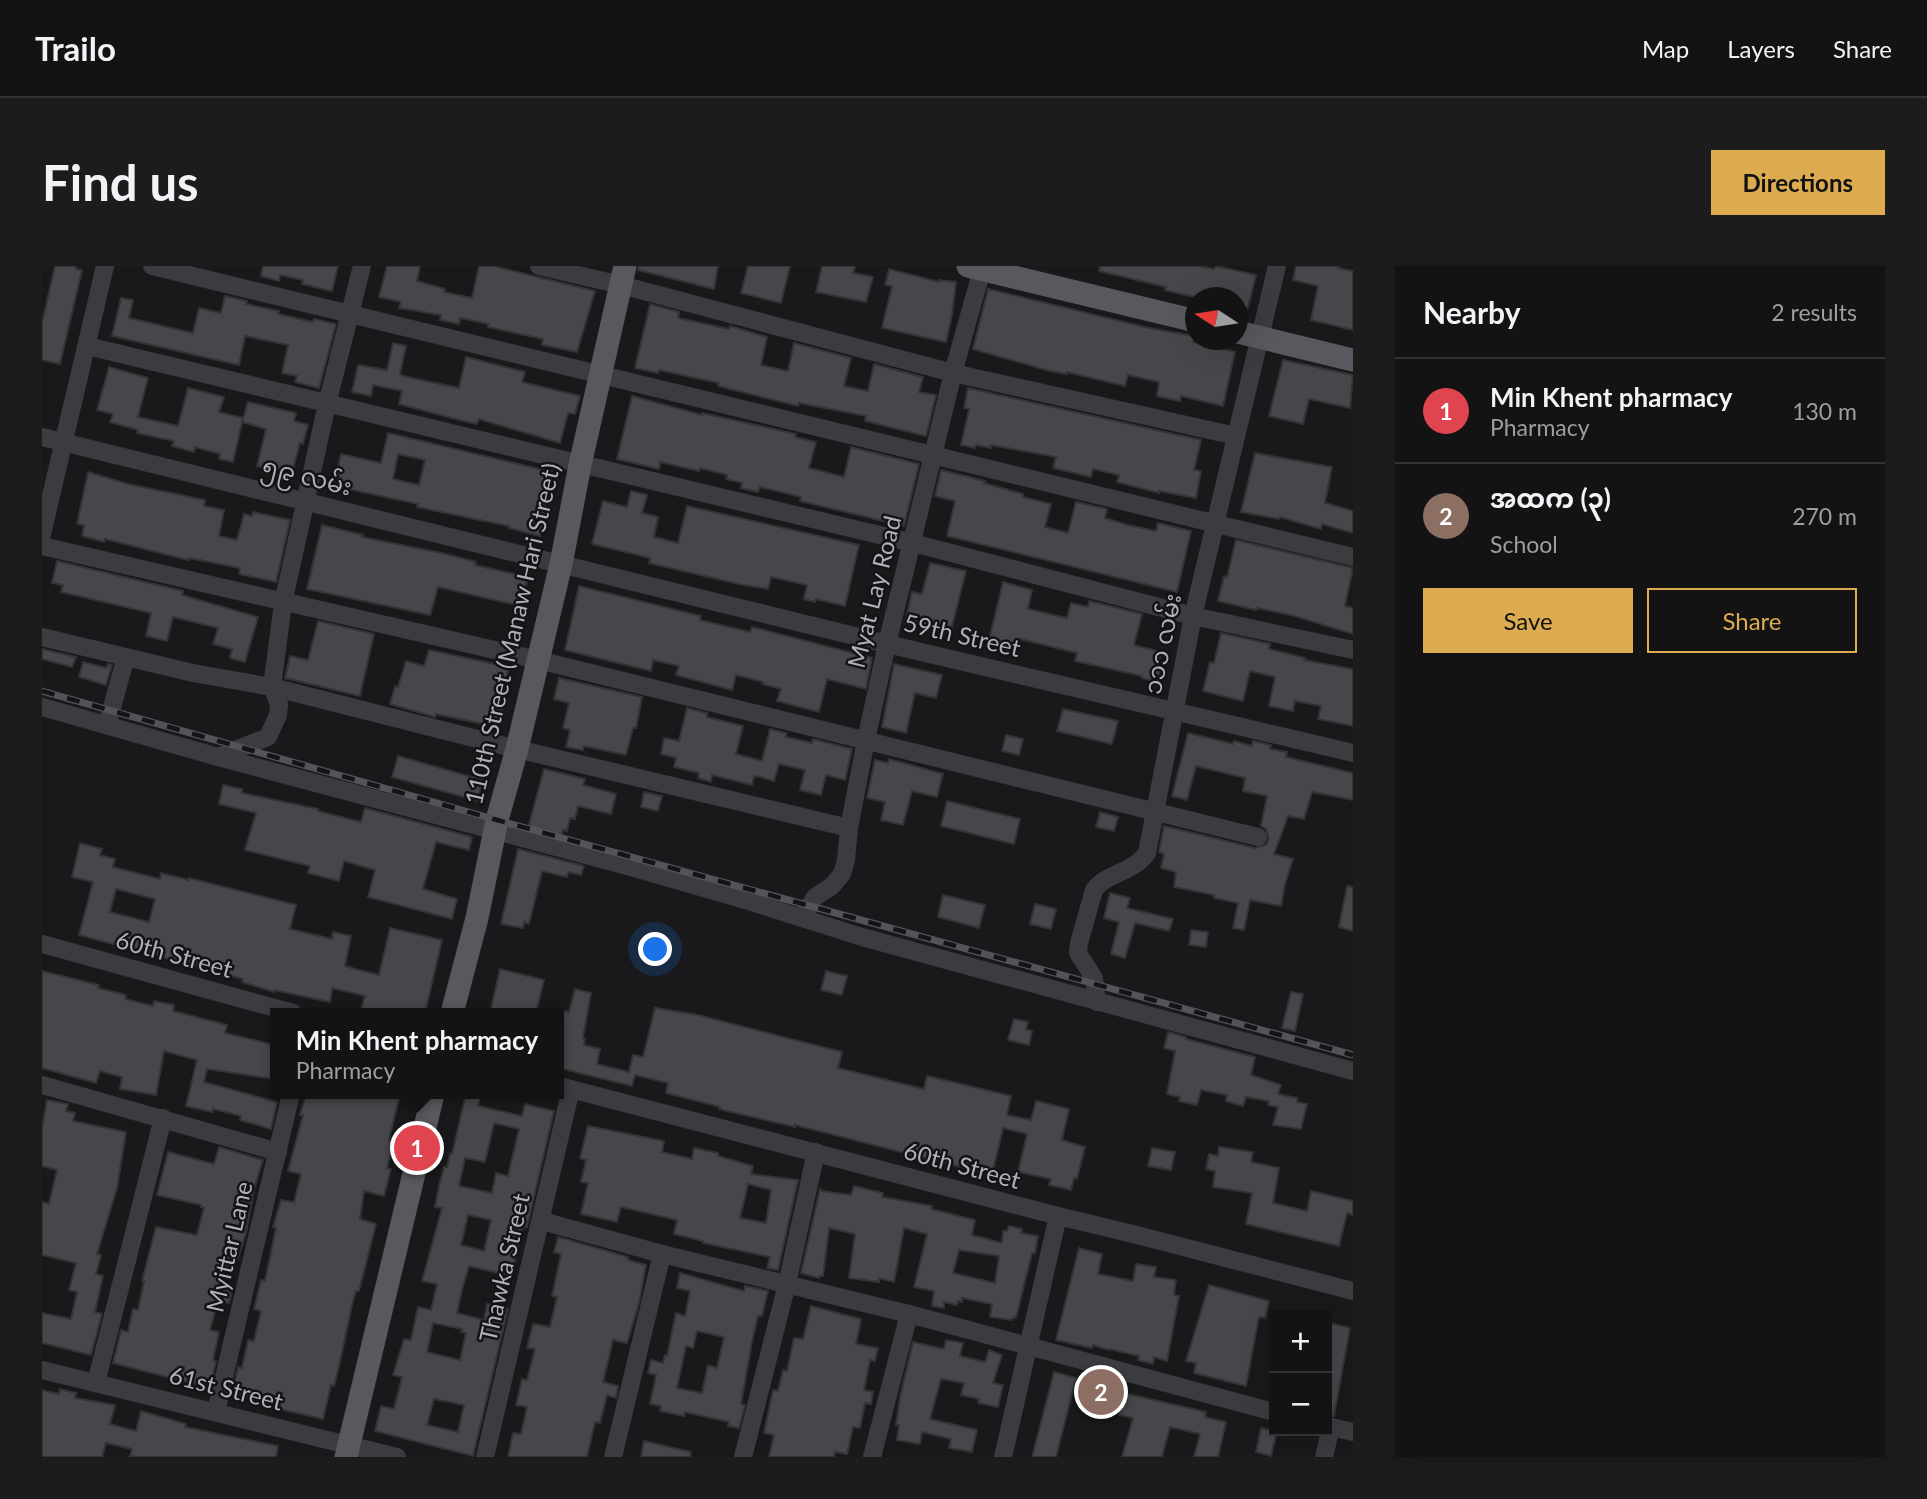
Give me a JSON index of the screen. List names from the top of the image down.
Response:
{
  "streets": {
    "main road": ["110th Street (Manaw Hari Street)"],
    "street": [
      "၅၉ လမ်း",
      "Myat Lay Road",
      "59th Street",
      "၁၁၁ လမ်း",
      "60th Street",
      "Myittar Lane",
      "Thawka Street",
      "61st Street"
    ]
  },
  "crossings": [
    ["၅၉ လမ်း", "110th Street (Manaw Hari Street)"],
    ["၅၉ လမ်း", "59th Street"],
    ["Myat Lay Road", "59th Street"],
    ["110th Street (Manaw Hari Street)", "59th Street"],
    ["59th Street", "၁၁၁ လမ်း"],
    ["Myittar Lane", "61st Street"]
  ],
  "north": "left",
  "page": {
    "header": "Trailo",
    "nav": ["Map", "Layers", "Share"],
    "buttons": [
      "Directions",
      ["Save", "Share"]
    ],
    "title": "Find us",
    "heading": ["Nearby", "2 results"],
    "list": [
      {
        "mark": "1",
        "name": "Min Khent pharmacy",
        "note": "Pharmacy",
        "value": "130 m"
      },
      {
        "mark": "2",
        "name": "အထက (၃)",
        "note": "School",
        "value": "270 m"
      }
    ],
    "popup": ["Min Khent pharmacy", "Pharmacy"],
    "pins": ["1", "2"],
    "map_buttons": ["+", "−"]
  }
}
